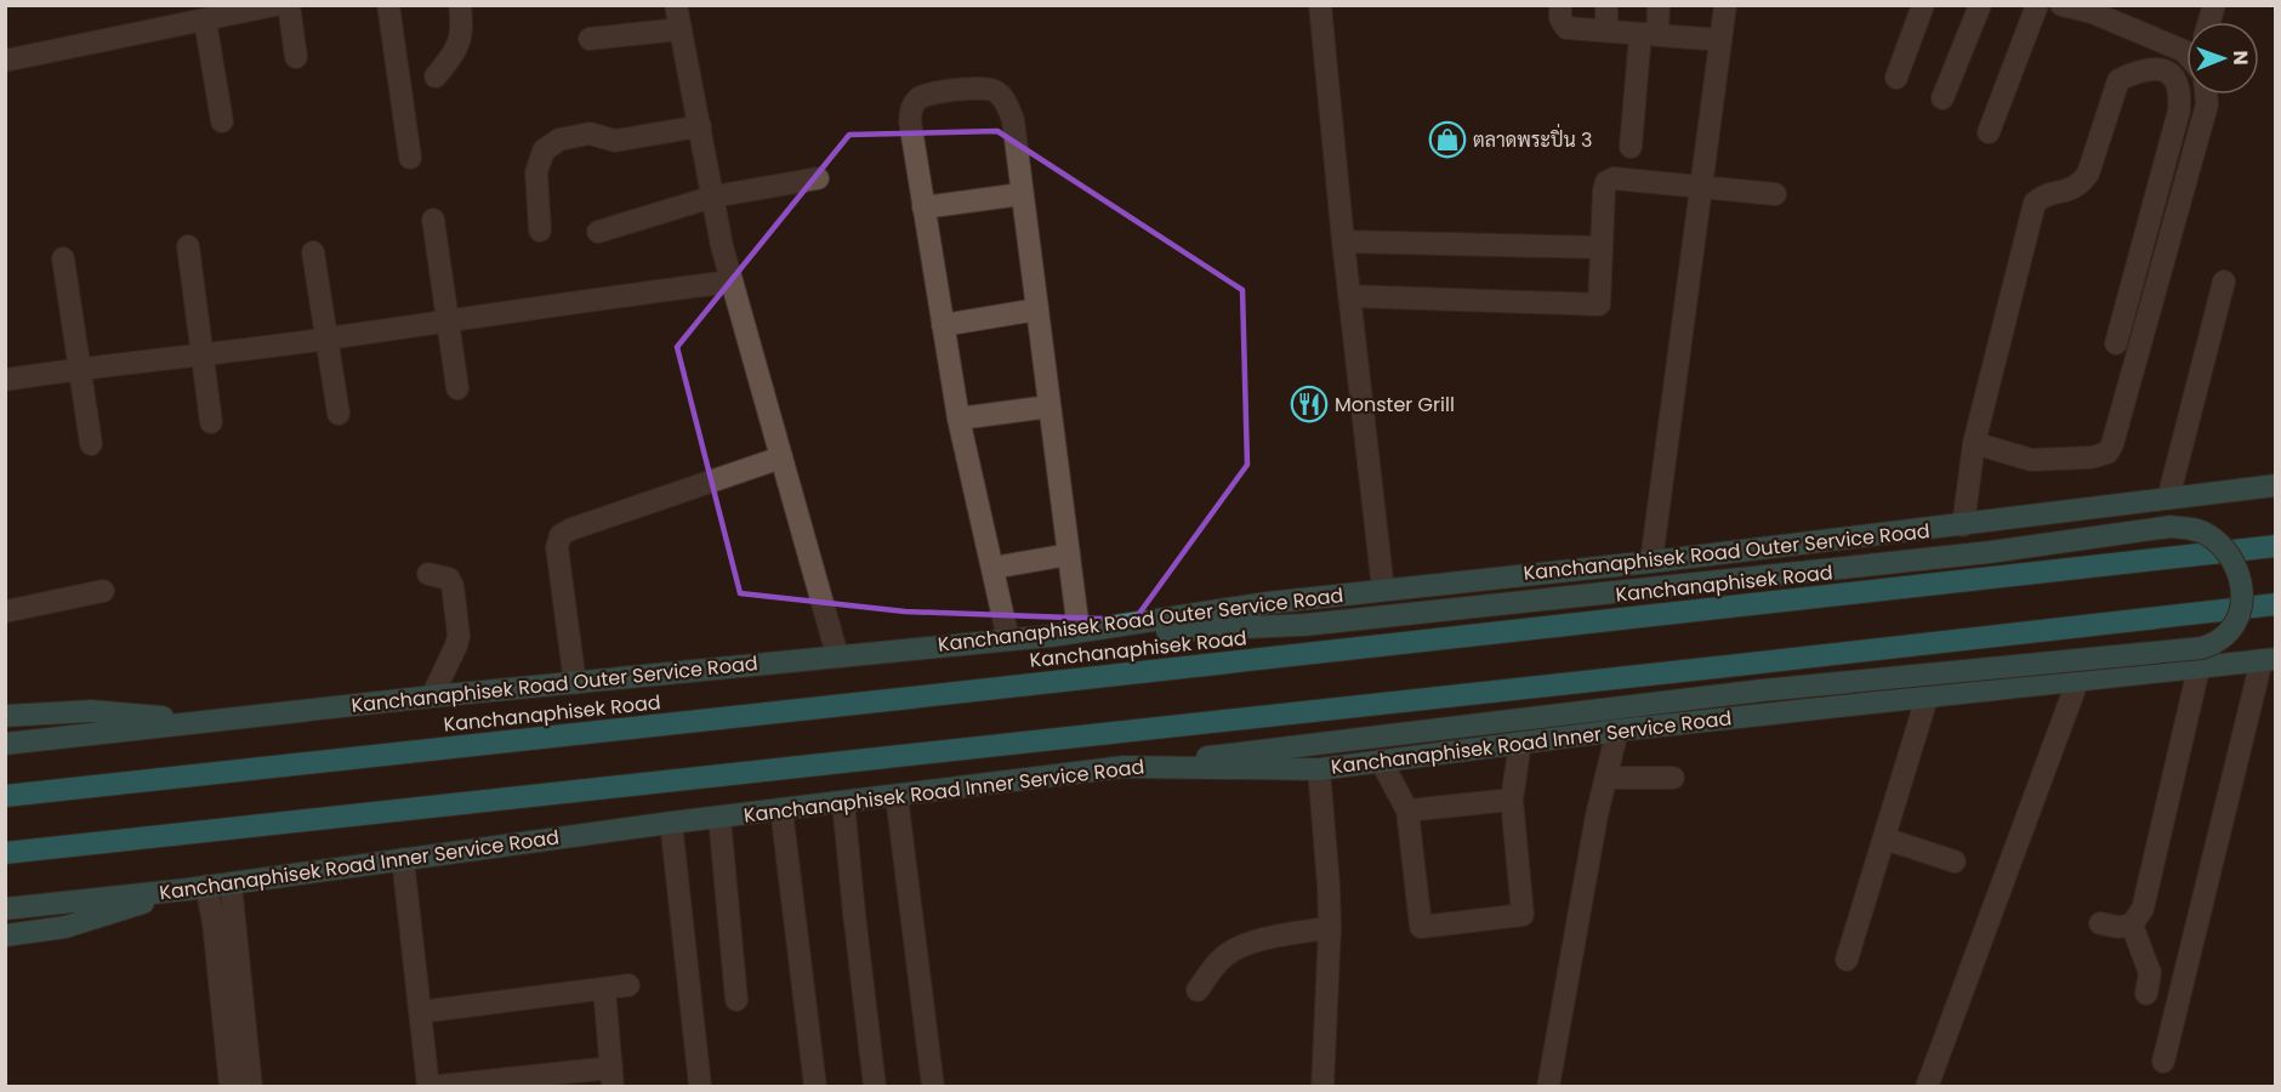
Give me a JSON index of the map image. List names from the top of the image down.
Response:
{
  "streets": {
    "highway": ["Kanchanaphisek Road"],
    "main road": ["Kanchanaphisek Road Outer Service Road", "Kanchanaphisek Road Inner Service Road"]
  },
  "places": {
    "shop": ["ตลาดพระปิ่น 3"],
    "restaurant": ["Monster Grill"]
  },
  "north": "right"
}
